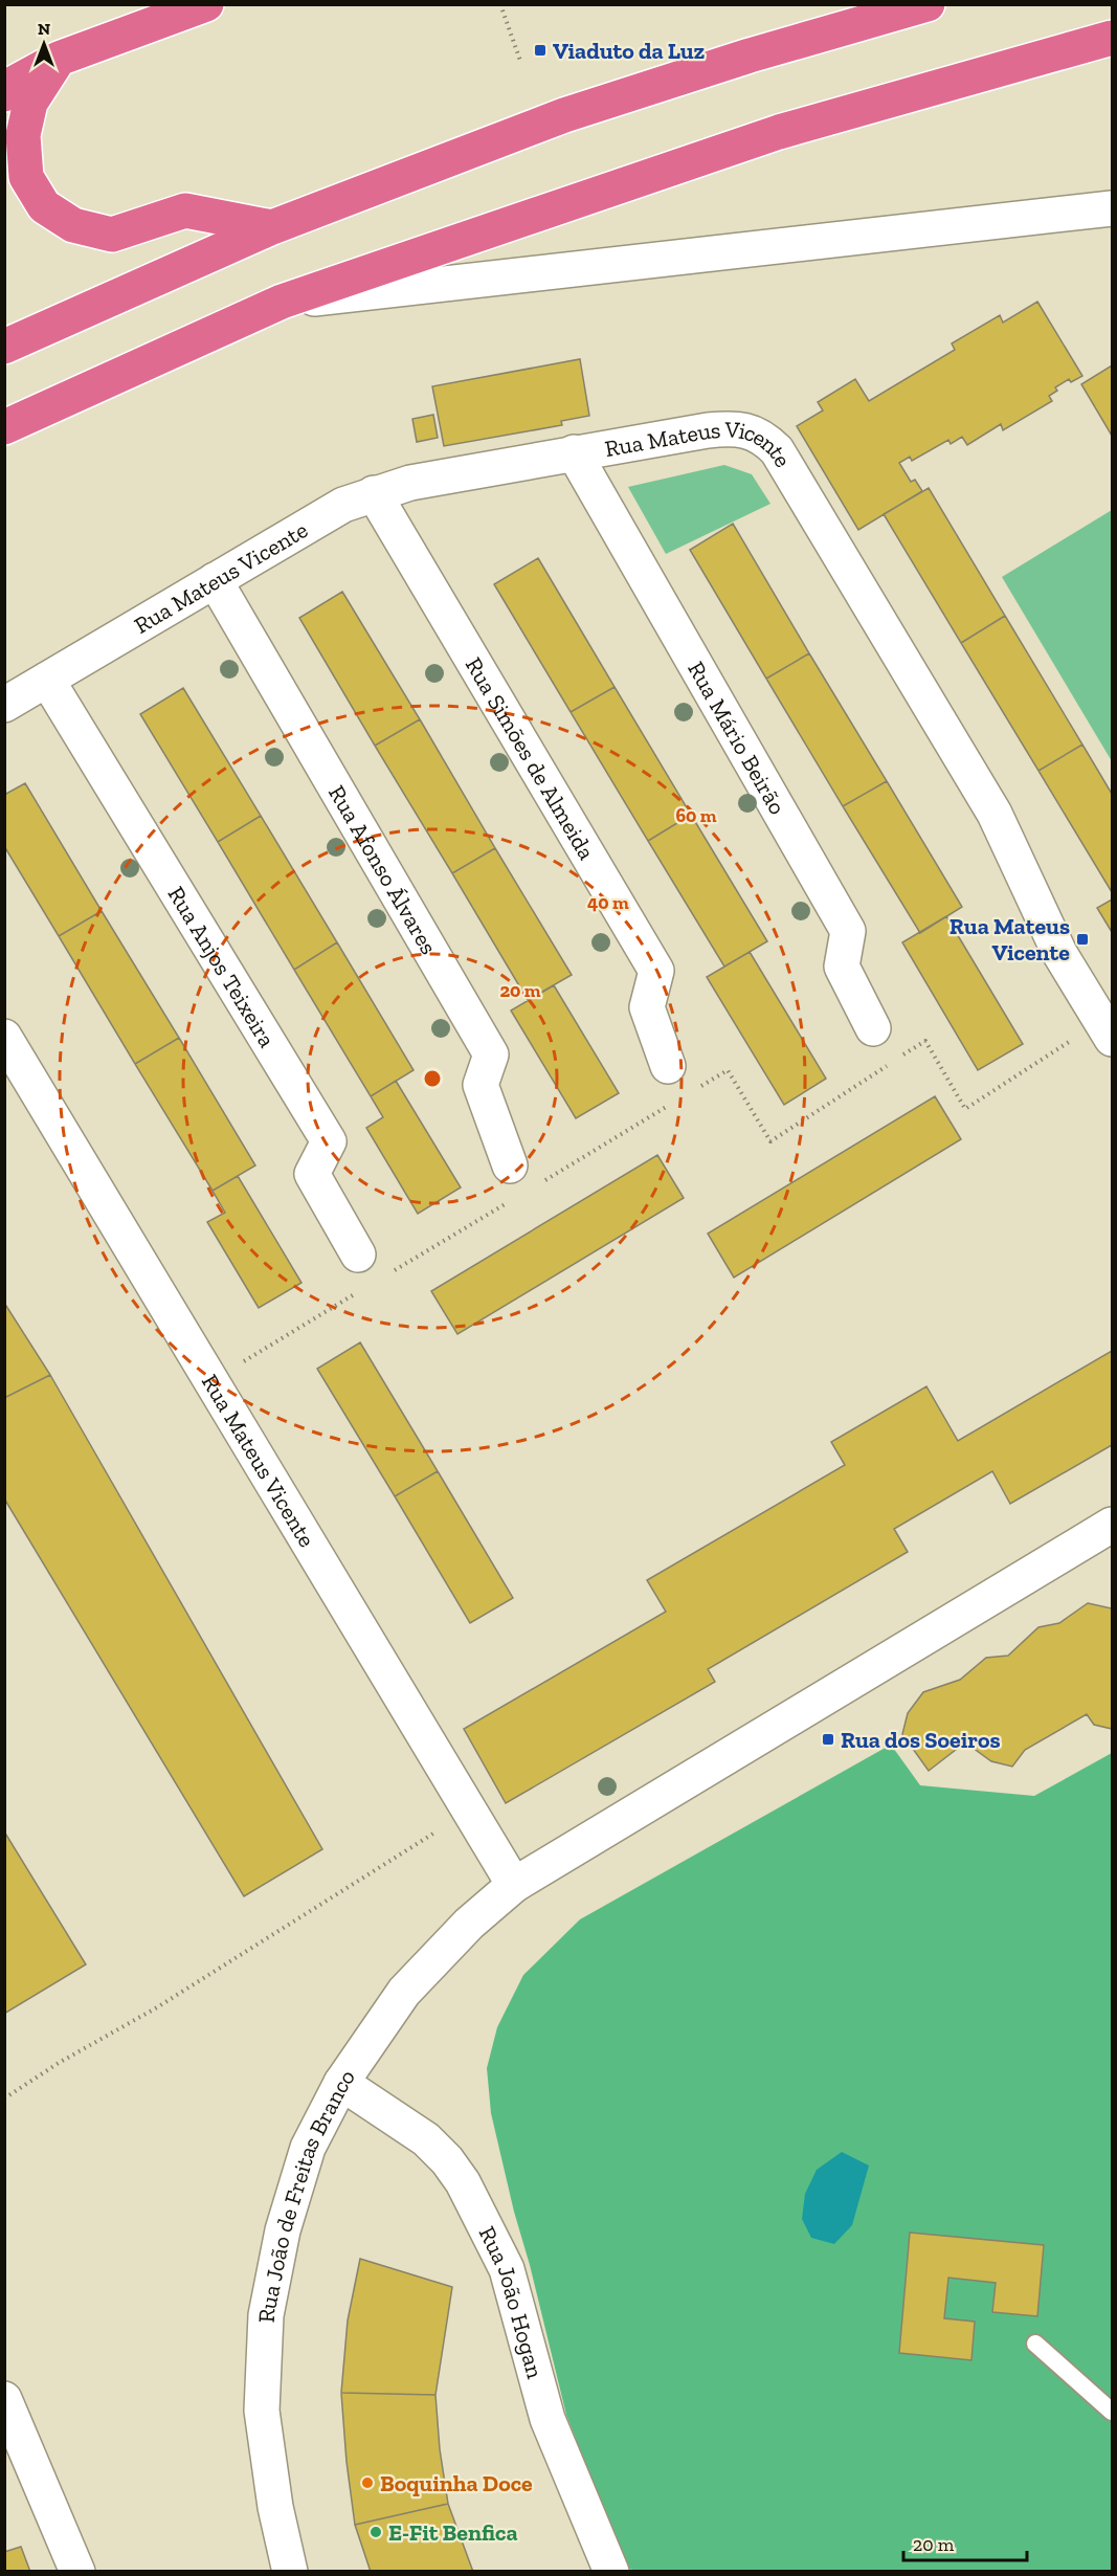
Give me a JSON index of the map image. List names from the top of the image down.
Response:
{
  "streets": {
    "street": [
      "Rua Mateus Vicente",
      "Rua Mário Beirão",
      "Rua Simões de Almeida",
      "Rua Afonso Álvares",
      "Rua Anjos Teixeira",
      "Rua João de Freitas Branco",
      "Rua João Hogan"
    ]
  },
  "crossings": [
    ["Rua Mateus Vicente", "Rua Mário Beirão"],
    ["Rua Mateus Vicente", "Rua Simões de Almeida"],
    ["Rua Mateus Vicente", "Rua Afonso Álvares"],
    ["Rua Mateus Vicente", "Rua Anjos Teixeira"],
    ["Rua Mateus Vicente", "Rua João de Freitas Branco"],
    ["Rua João de Freitas Branco", "Rua João Hogan"]
  ],
  "places": {
    "transit": ["Viaduto da Luz", "Rua Mateus Vicente", "Rua dos Soeiros"],
    "other": ["Boquinha Doce", "E-Fit Benfica"]
  },
  "scale_bar": "20 m",
  "north": "top",
  "rings": ["60 m", "40 m", "20 m"]
}
